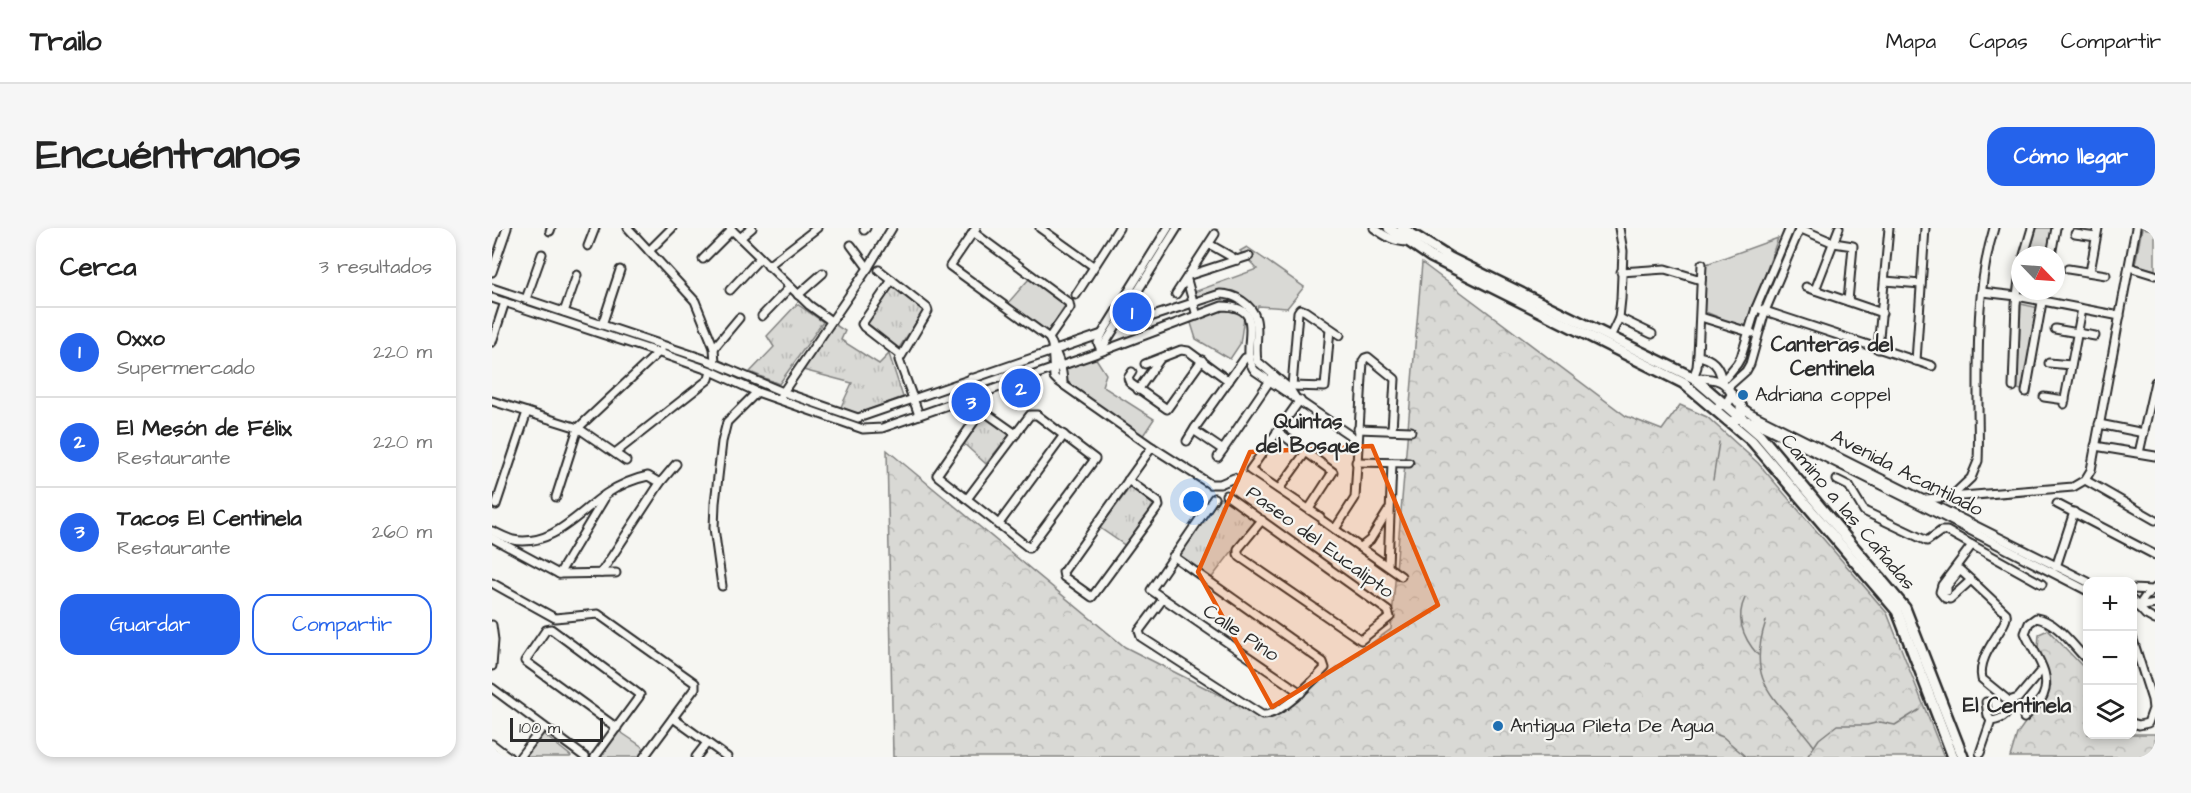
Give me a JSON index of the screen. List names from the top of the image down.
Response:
{
  "streets": {
    "main road": ["Camino a las Cañadas"],
    "street": ["Avenida Acantilado", "Paseo del Eucalipto", "Calle Pino"]
  },
  "crossings": [
    ["Avenida Acantilado", "Camino a las Cañadas"]
  ],
  "districts": ["Canteras del Centinela", "Quintas del Bosque", "El Centinela"],
  "places": ["Adriana coppel", "Antigua Pileta De Agua"],
  "scale_bar": "100 m",
  "north": "bottom right",
  "page": {
    "header": "Trailo",
    "nav": ["Mapa", "Capas", "Compartir"],
    "title": "Encuéntranos",
    "buttons": [
      "Cómo llegar",
      ["Guardar", "Compartir"]
    ],
    "heading": ["Cerca", "3 resultados"],
    "pins": ["1", "2", "3"],
    "list": [
      {
        "mark": "1",
        "name": "Oxxo",
        "note": "Supermercado",
        "value": "220 m"
      },
      {
        "mark": "2",
        "name": "El Mesón de Félix",
        "note": "Restaurante",
        "value": "220 m"
      },
      {
        "mark": "3",
        "name": "Tacos El Centinela",
        "note": "Restaurante",
        "value": "260 m"
      }
    ],
    "map_buttons": ["+", "−"],
    "scale": "100 m"
  }
}
